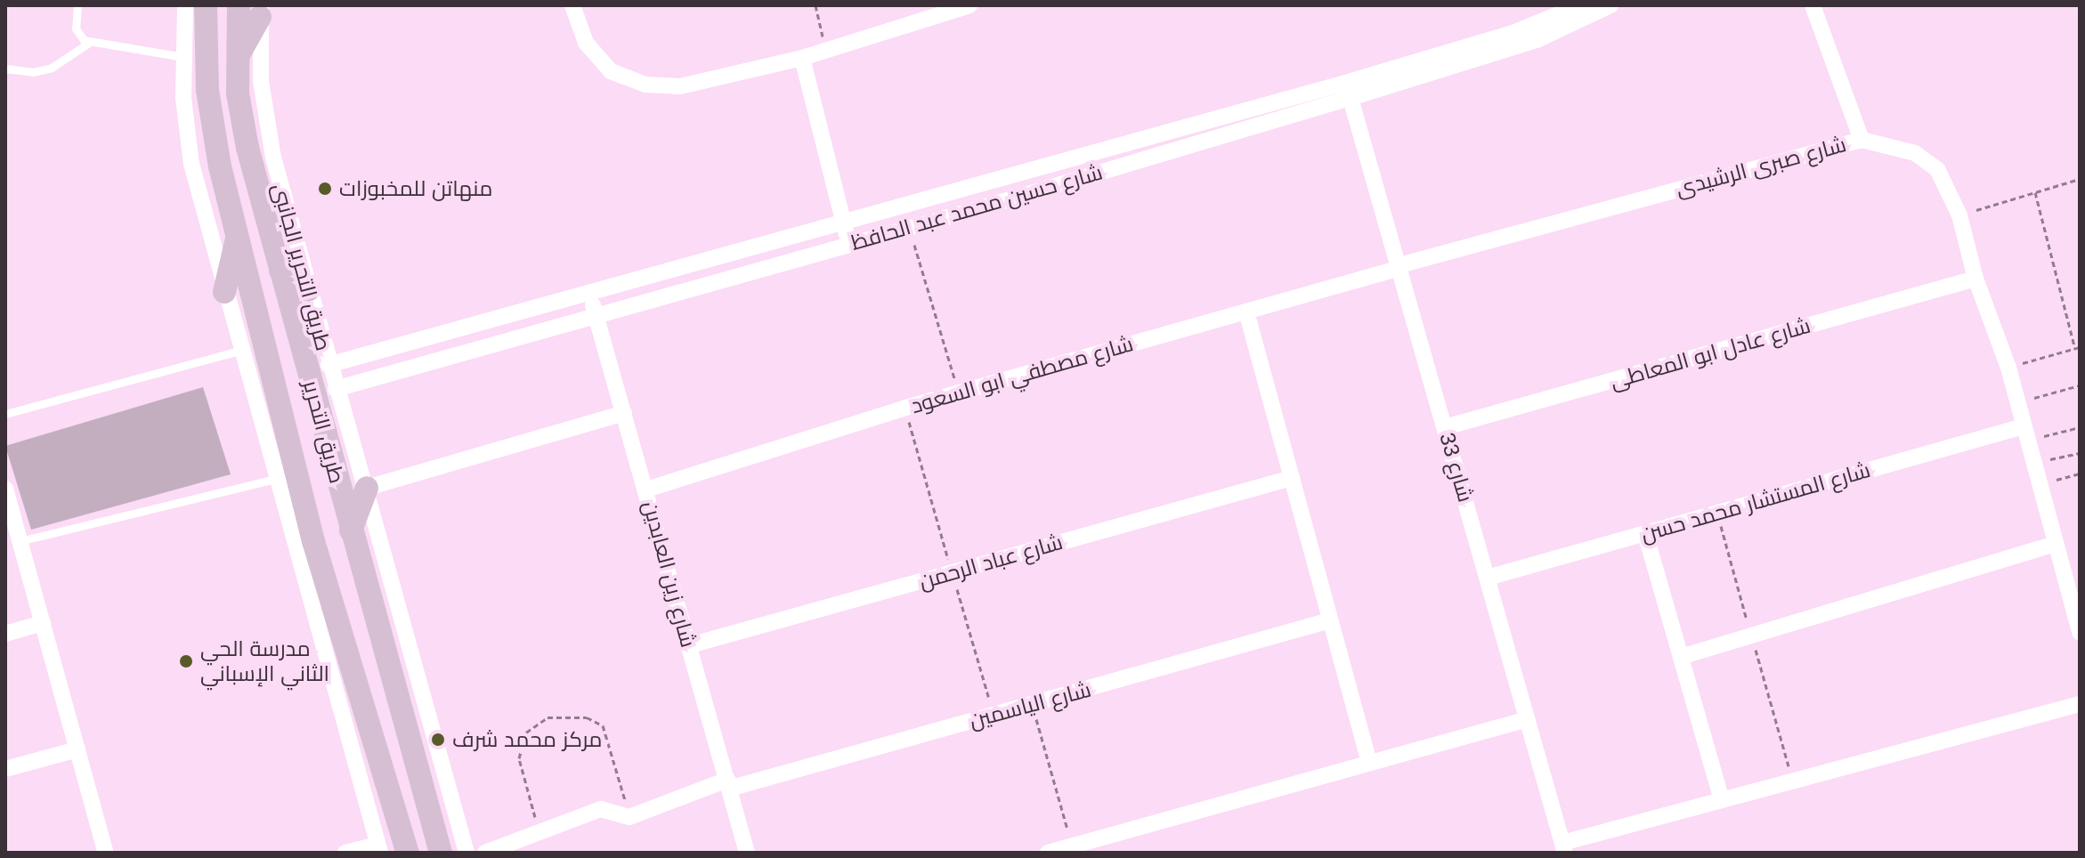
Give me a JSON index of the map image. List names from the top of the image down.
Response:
{
  "streets": {
    "street": [
      "شارع صبرى الرشيدى",
      "شارع حسين محمد عبد الحافظ",
      "طريق التحرير الجانبى",
      "شارع عادل ابو المعاطى",
      "شارع مصطفي ابو السعود",
      "طريق التحرير",
      "شارع 33",
      "شارع المستشار محمد حسن",
      "شارع عباد الرحمن",
      "شارع زين العابدين",
      "شارع الياسمين"
    ]
  },
  "crossings": [
    ["شارع صبرى الرشيدى", "شارع عادل ابو المعاطى"],
    ["شارع صبرى الرشيدى", "شارع مصطفي ابو السعود"],
    ["شارع صبرى الرشيدى", "شارع 33"],
    ["شارع صبرى الرشيدى", "شارع المستشار محمد حسن"],
    ["شارع حسين محمد عبد الحافظ", "طريق التحرير الجانبى"],
    ["شارع حسين محمد عبد الحافظ", "شارع 33"],
    ["شارع حسين محمد عبد الحافظ", "شارع زين العابدين"],
    ["شارع عادل ابو المعاطى", "شارع 33"],
    ["شارع مصطفي ابو السعود", "شارع 33"],
    ["شارع مصطفي ابو السعود", "شارع زين العابدين"],
    ["شارع 33", "شارع المستشار محمد حسن"],
    ["شارع عباد الرحمن", "شارع زين العابدين"],
    ["شارع زين العابدين", "شارع الياسمين"]
  ],
  "places": ["منهاتن للمخبوزات", "مدرسة الحي الثاني الإسباني", "مركز محمد شرف"]
}
